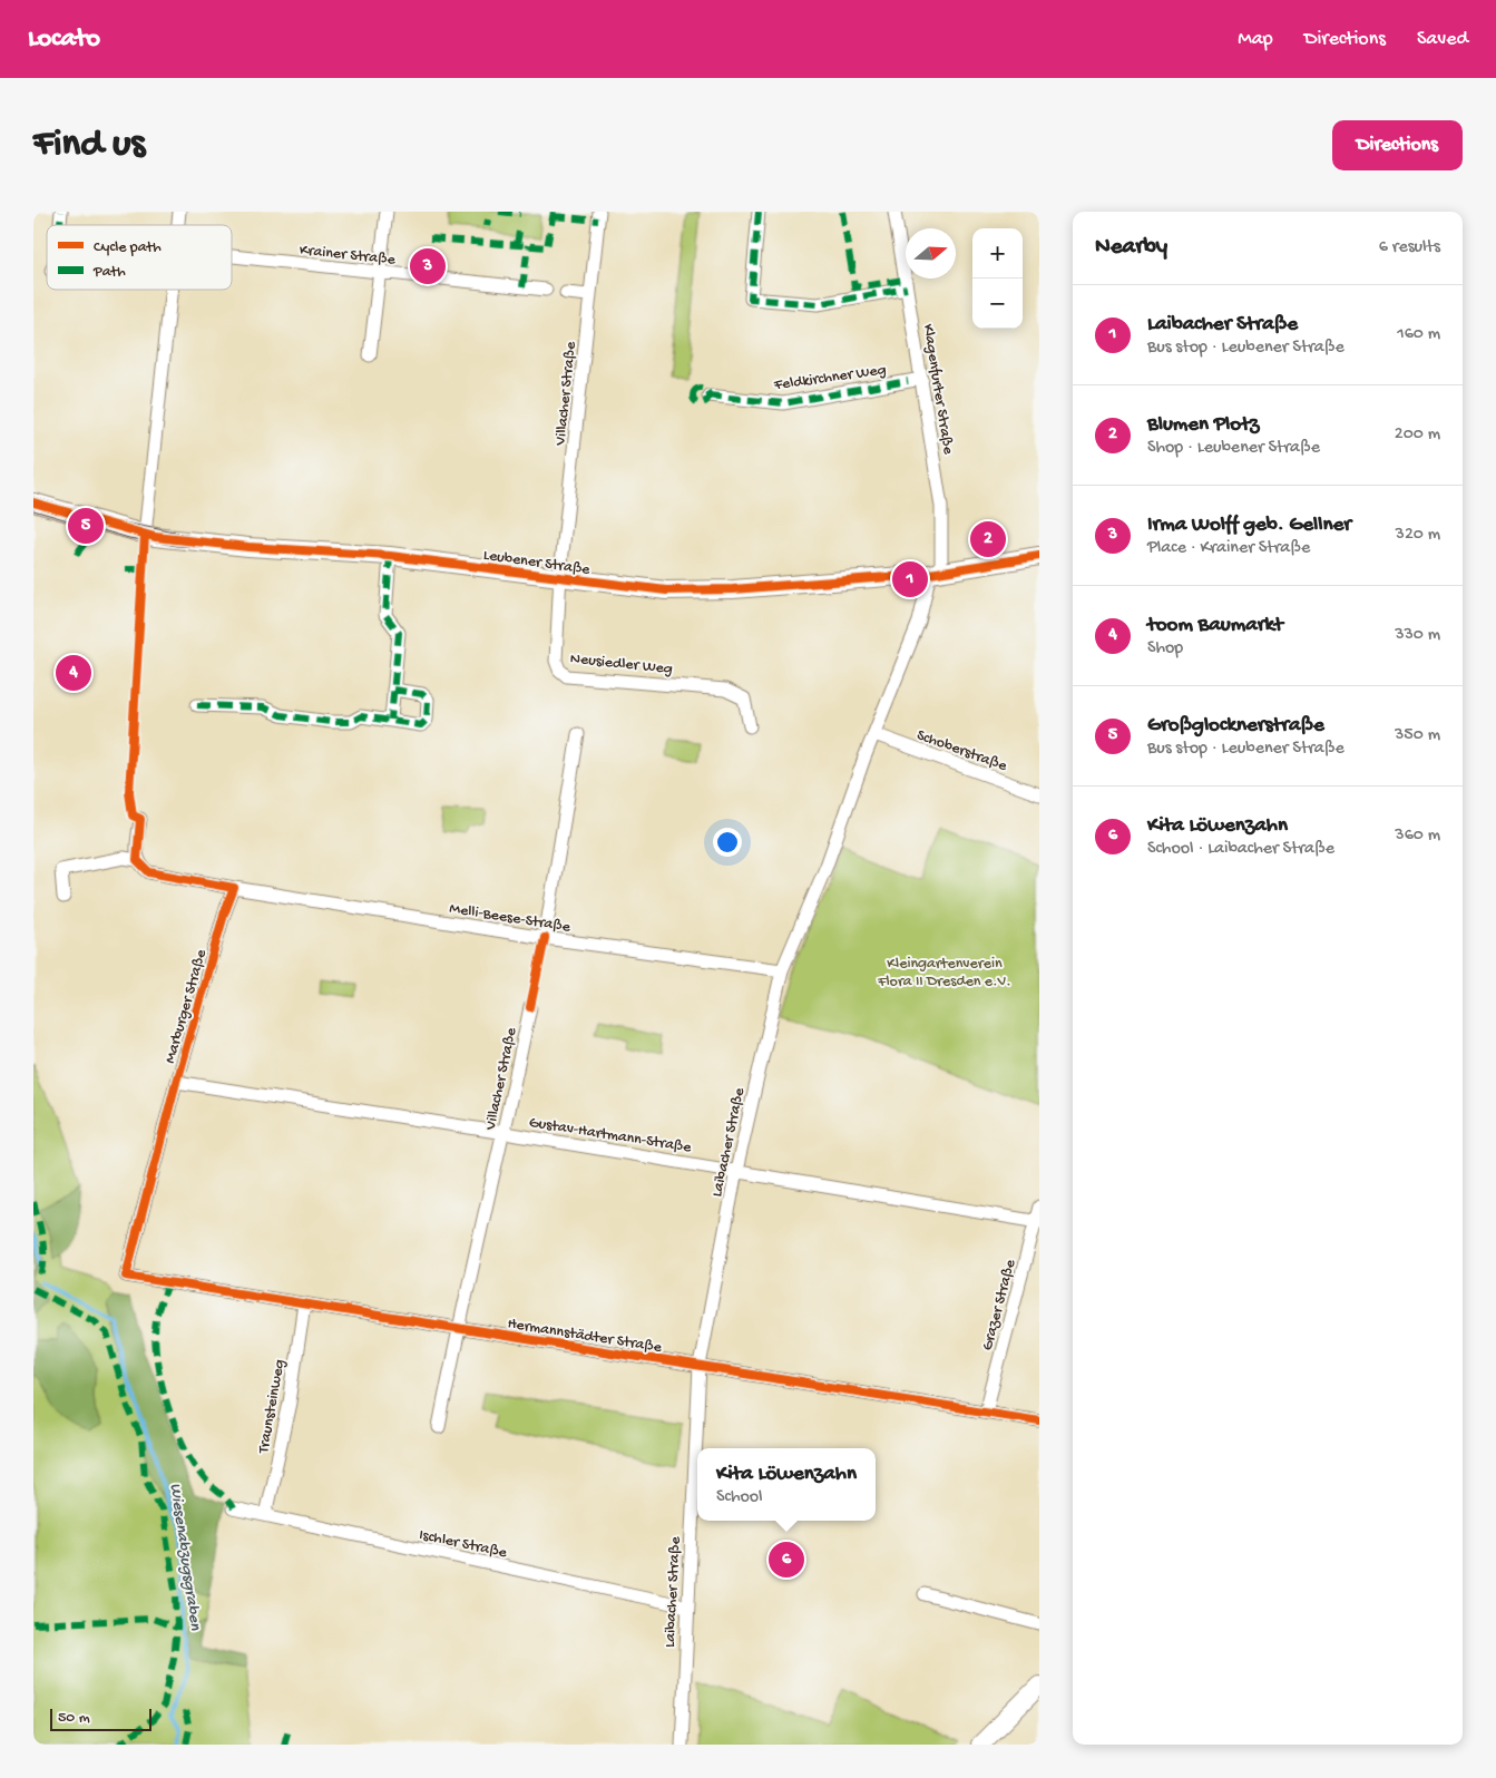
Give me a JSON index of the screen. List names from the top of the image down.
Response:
{
  "streets": {
    "street": [
      "Krainer Straße",
      "Feldkirchner Weg",
      "Klagenfurter Straße",
      "Villacher Straße",
      "Leubener Straße",
      "Neusiedler Weg",
      "Schoberstraße",
      "Melli-Beese-Straße",
      "Marburger Straße",
      "Gustav-Hartmann-Straße",
      "Laibacher Straße",
      "Grazer Straße",
      "Hermannstädter Straße",
      "Traunsteinweg",
      "Ischler Straße"
    ]
  },
  "crossings": [
    ["Feldkirchner Weg", "Klagenfurter Straße"],
    ["Klagenfurter Straße", "Leubener Straße"],
    ["Klagenfurter Straße", "Laibacher Straße"],
    ["Villacher Straße", "Leubener Straße"],
    ["Villacher Straße", "Neusiedler Weg"],
    ["Villacher Straße", "Gustav-Hartmann-Straße"],
    ["Villacher Straße", "Hermannstädter Straße"],
    ["Leubener Straße", "Neusiedler Weg"],
    ["Leubener Straße", "Laibacher Straße"],
    ["Schoberstraße", "Laibacher Straße"],
    ["Melli-Beese-Straße", "Marburger Straße"],
    ["Melli-Beese-Straße", "Laibacher Straße"],
    ["Marburger Straße", "Gustav-Hartmann-Straße"],
    ["Marburger Straße", "Hermannstädter Straße"],
    ["Gustav-Hartmann-Straße", "Laibacher Straße"],
    ["Gustav-Hartmann-Straße", "Grazer Straße"],
    ["Laibacher Straße", "Hermannstädter Straße"],
    ["Laibacher Straße", "Ischler Straße"],
    ["Grazer Straße", "Hermannstädter Straße"],
    ["Hermannstädter Straße", "Traunsteinweg"],
    ["Traunsteinweg", "Ischler Straße"]
  ],
  "water": ["Wiesenabzugsgraben"],
  "parks": ["Kleingartenverein Flora II Dresden e.V."],
  "legend": ["Cycle path", "Path"],
  "scale_bar": "50 m",
  "north": "right",
  "page": {
    "header": "Locato",
    "nav": ["Map", "Directions", "Saved"],
    "buttons": "Directions",
    "title": "Find us",
    "heading": ["Nearby", "6 results"],
    "map_buttons": ["+", "−"],
    "pins": [
      "3",
      "5",
      "2",
      "1",
      "4",
      "6"
    ],
    "list": [
      {
        "mark": "1",
        "name": "Laibacher Straße",
        "note": "Bus stop · Leubener Straße",
        "value": "160 m"
      },
      {
        "mark": "2",
        "name": "Blumen Plotz",
        "note": "Shop · Leubener Straße",
        "value": "200 m"
      },
      {
        "mark": "3",
        "name": "Irma Wolff geb. Gellner",
        "note": "Place · Krainer Straße",
        "value": "320 m"
      },
      {
        "mark": "4",
        "name": "toom Baumarkt",
        "note": "Shop",
        "value": "330 m"
      },
      {
        "mark": "5",
        "name": "Großglocknerstraße",
        "note": "Bus stop · Leubener Straße",
        "value": "350 m"
      },
      {
        "mark": "6",
        "name": "Kita Löwenzahn",
        "note": "School · Laibacher Straße",
        "value": "360 m"
      }
    ],
    "popup": ["Kita Löwenzahn", "School"],
    "scale": "50 m"
  }
}
